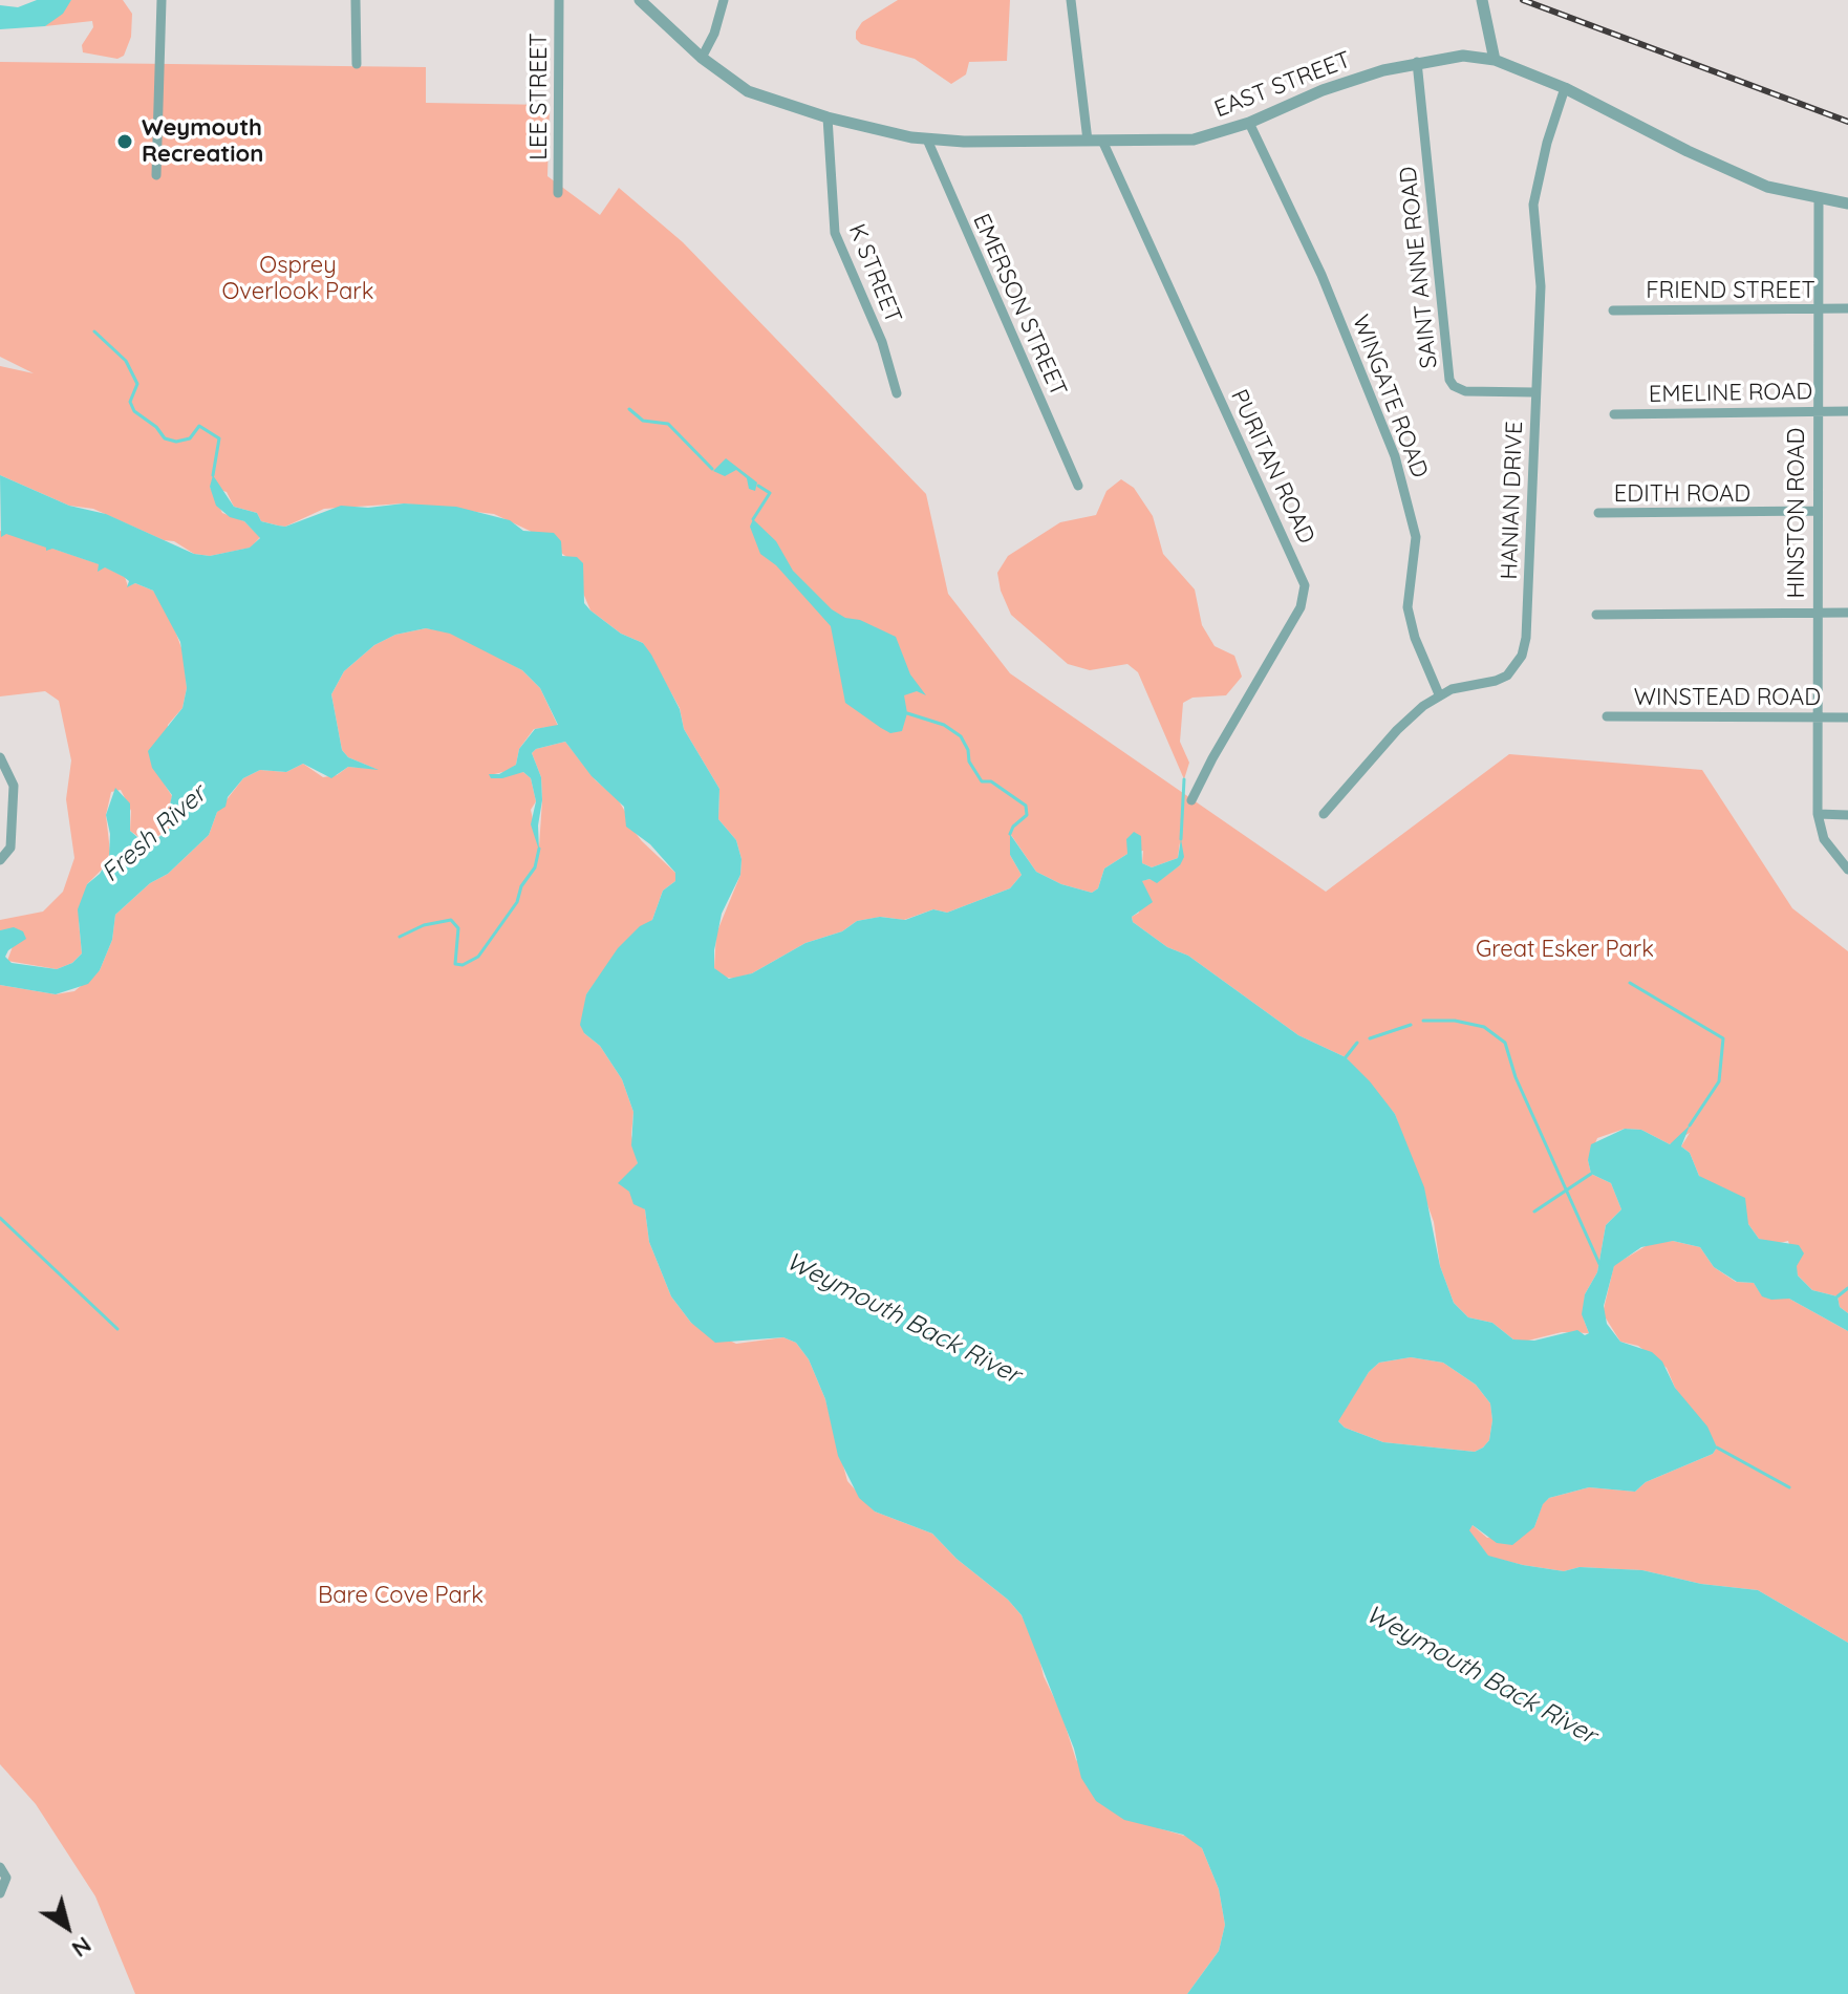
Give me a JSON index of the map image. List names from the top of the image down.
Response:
{
  "streets": {
    "street": [
      "EAST STREET",
      "LEE STREET",
      "SAINT ANNE ROAD",
      "K STREET",
      "FRIEND STREET",
      "EMERSON STREET",
      "EMELINE ROAD",
      "WINGATE ROAD",
      "PURITAN ROAD",
      "EDITH ROAD",
      "HANIAN DRIVE",
      "HINSTON ROAD",
      "WINSTEAD ROAD"
    ]
  },
  "crossings": [
    ["EAST STREET", "SAINT ANNE ROAD"],
    ["EAST STREET", "K STREET"],
    ["EAST STREET", "EMERSON STREET"],
    ["EAST STREET", "WINGATE ROAD"],
    ["EAST STREET", "PURITAN ROAD"],
    ["EAST STREET", "HANIAN DRIVE"],
    ["EAST STREET", "HINSTON ROAD"],
    ["SAINT ANNE ROAD", "HANIAN DRIVE"],
    ["FRIEND STREET", "HINSTON ROAD"],
    ["EMELINE ROAD", "HINSTON ROAD"],
    ["WINGATE ROAD", "HANIAN DRIVE"],
    ["EDITH ROAD", "HINSTON ROAD"],
    ["HINSTON ROAD", "WINSTEAD ROAD"]
  ],
  "water": ["Fresh River", "Weymouth Back River"],
  "parks": ["Osprey Overlook Park", "Great Esker Park", "Bare Cove Park"],
  "places": ["Weymouth Recreation"],
  "north": "bottom right"
}
